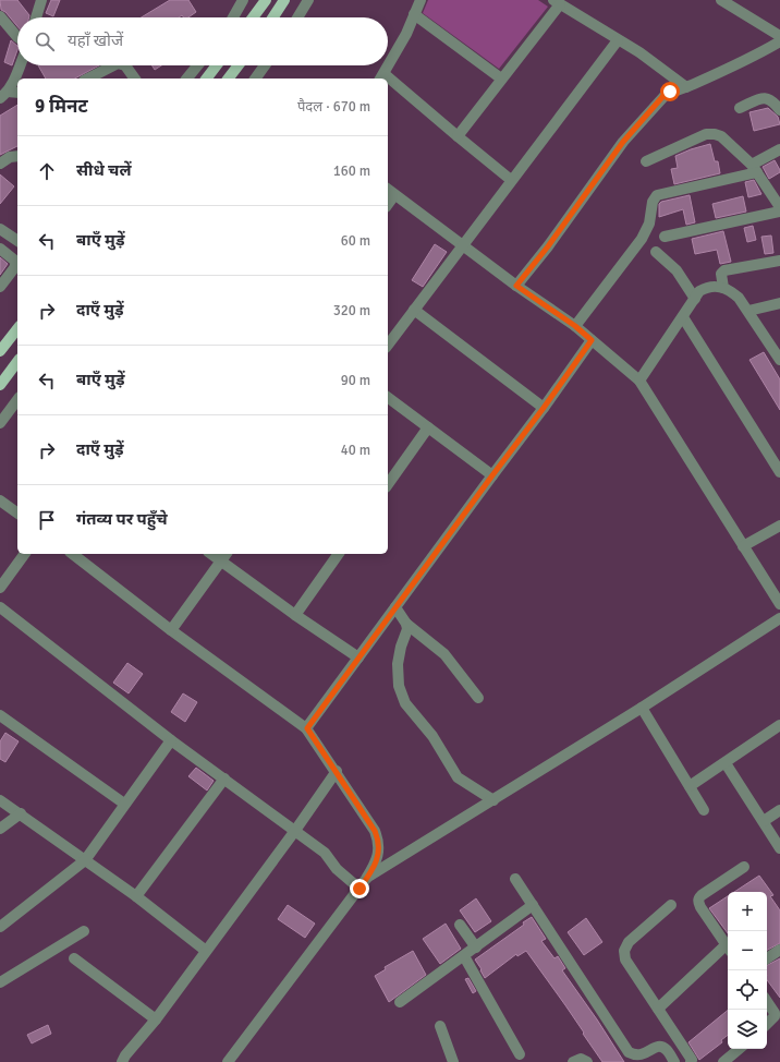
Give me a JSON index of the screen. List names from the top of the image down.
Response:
{
  "page": {
    "search": "यहाँ खोजें",
    "heading": ["9 मिनट", "पैदल · 670 m"],
    "list": [
      ["सीधे चलें", "160 m"],
      ["बाएँ मुड़ें", "60 m"],
      ["दाएँ मुड़ें", "320 m"],
      ["बाएँ मुड़ें", "90 m"],
      ["दाएँ मुड़ें", "40 m"],
      "गंतव्य पर पहुँचे"
    ],
    "map_buttons": ["+", "−"]
  }
}
